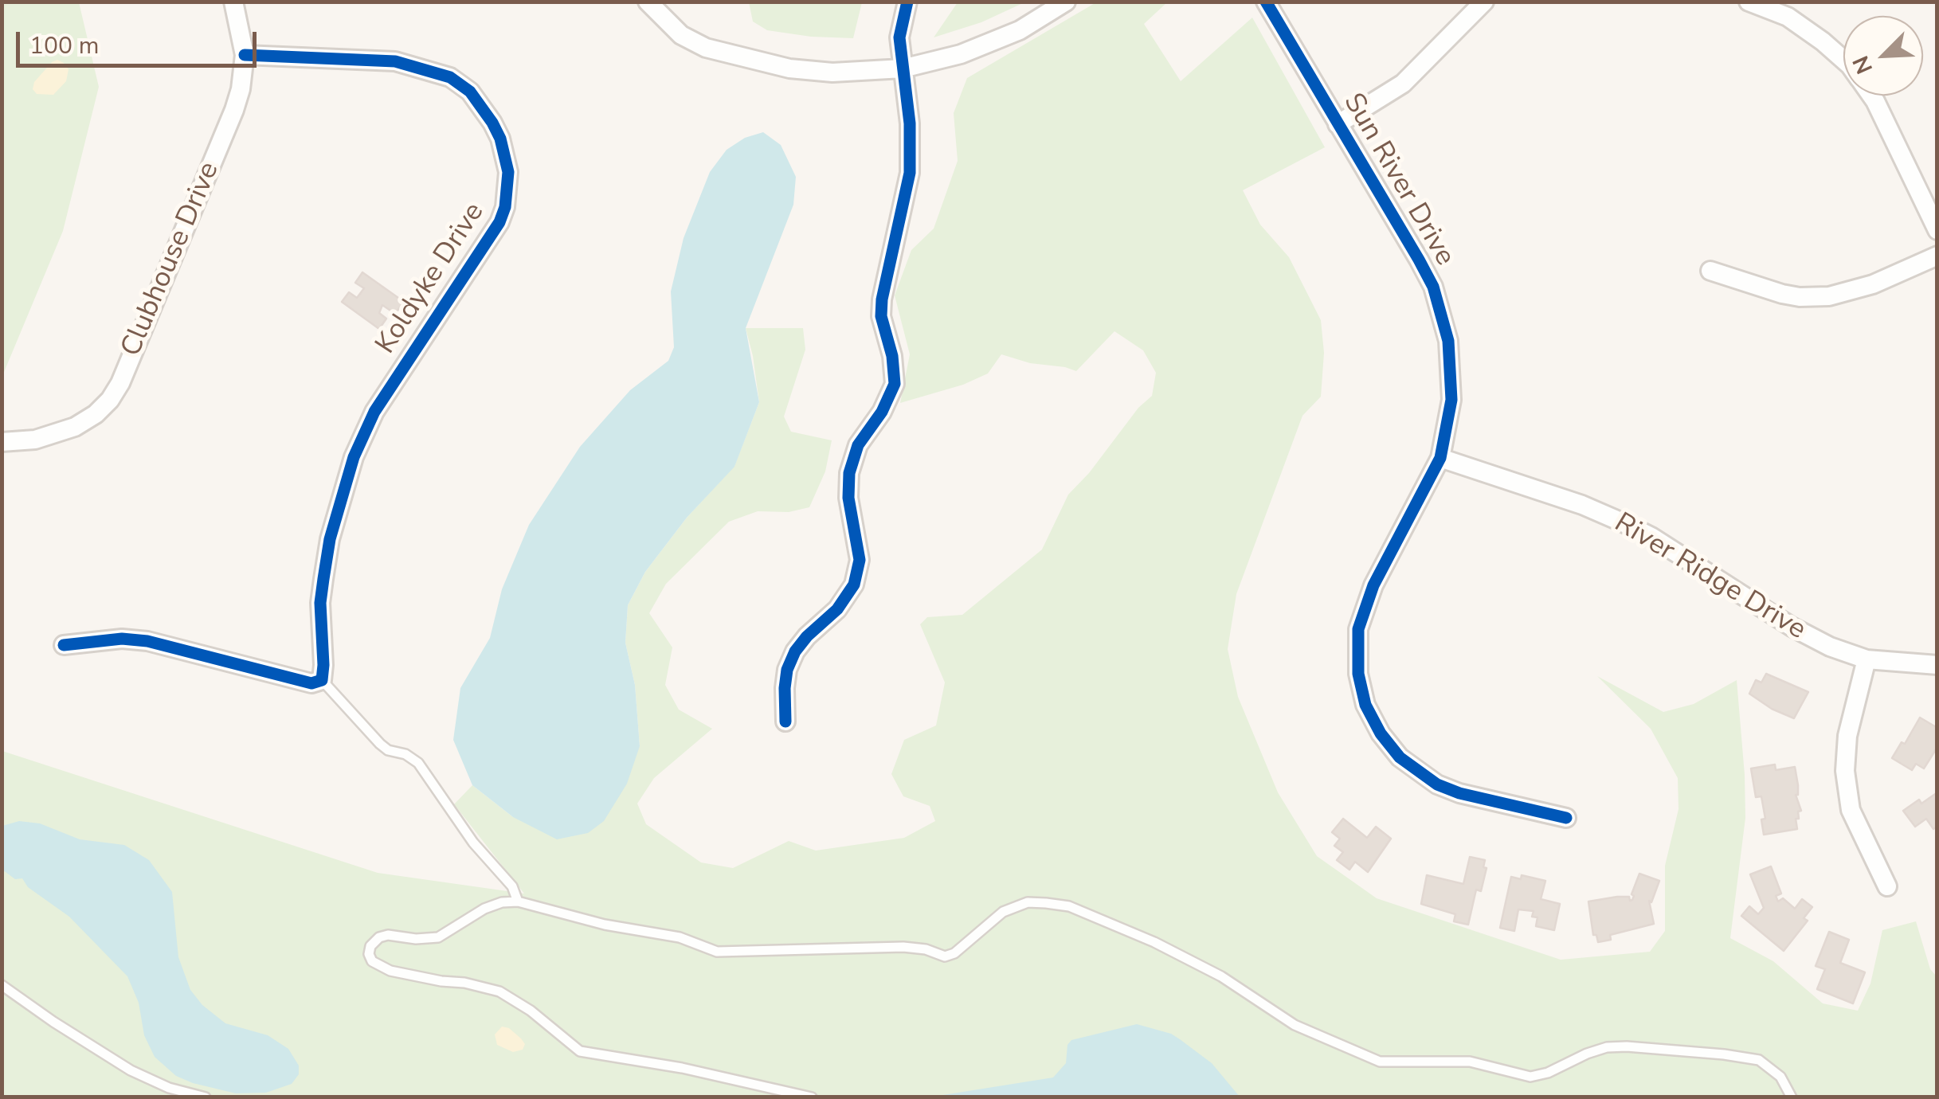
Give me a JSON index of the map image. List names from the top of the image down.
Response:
{
  "streets": {
    "street": [
      "Sun River Drive",
      "Clubhouse Drive",
      "Koldyke Drive",
      "River Ridge Drive"
    ]
  },
  "crossings": [
    ["Sun River Drive", "River Ridge Drive"],
    ["Clubhouse Drive", "Koldyke Drive"]
  ],
  "scale_bar": "100 m",
  "north": "bottom left"
}
